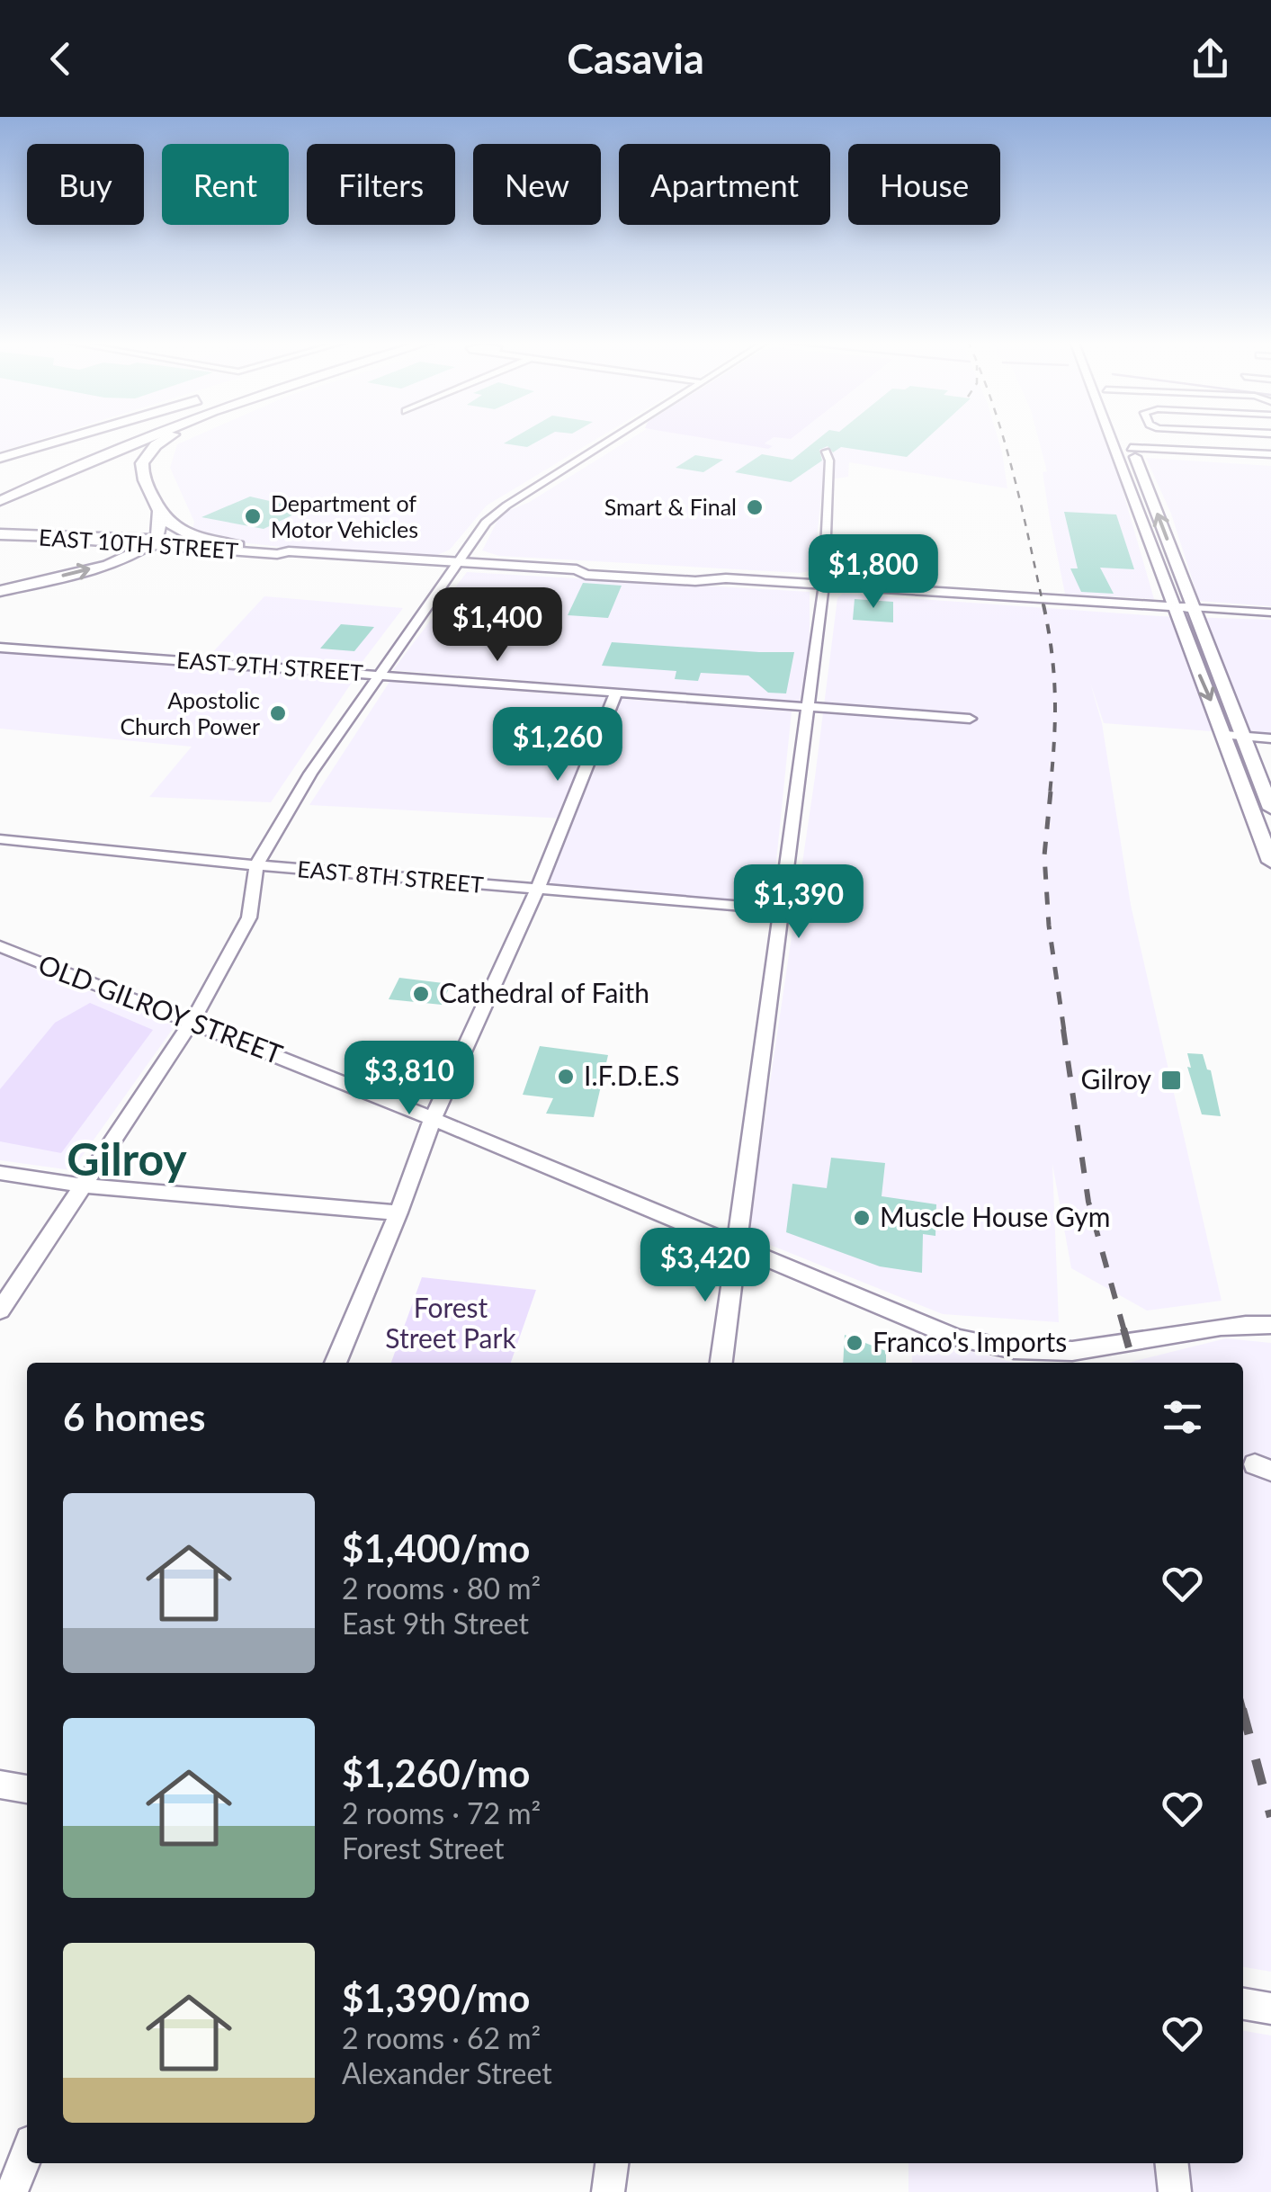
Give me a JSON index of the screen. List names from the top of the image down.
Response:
{
  "streets": {
    "highway": ["EAST 10TH STREET"],
    "street": ["EAST 9TH STREET", "EAST 8TH STREET", "OLD GILROY STREET"]
  },
  "districts": ["Gilroy"],
  "parks": ["Forest Street Park"],
  "places": {
    "other": [
      "Smart & Final",
      "Department of Motor Vehicles",
      "Apostolic Church Power",
      "Cathedral of Faith",
      "I.F.D.E.S",
      "Muscle House Gym",
      "Franco's Imports"
    ],
    "transit": ["Gilroy"]
  },
  "page": {
    "header": "Casavia",
    "chip": [
      "Buy",
      "Rent",
      "Filters",
      "New",
      "Apartment",
      "House"
    ],
    "price": [
      "$1,800",
      "$1,400",
      "$1,260",
      "$1,390",
      "$3,810",
      "$3,420"
    ],
    "heading": "6 homes",
    "list": [
      {
        "name": "$1,400/mo",
        "note": "2 rooms · 80 m² · East 9th Street"
      },
      {
        "name": "$1,260/mo",
        "note": "2 rooms · 72 m² · Forest Street"
      },
      {
        "name": "$1,390/mo",
        "note": "2 rooms · 62 m² · Alexander Street"
      }
    ]
  }
}
